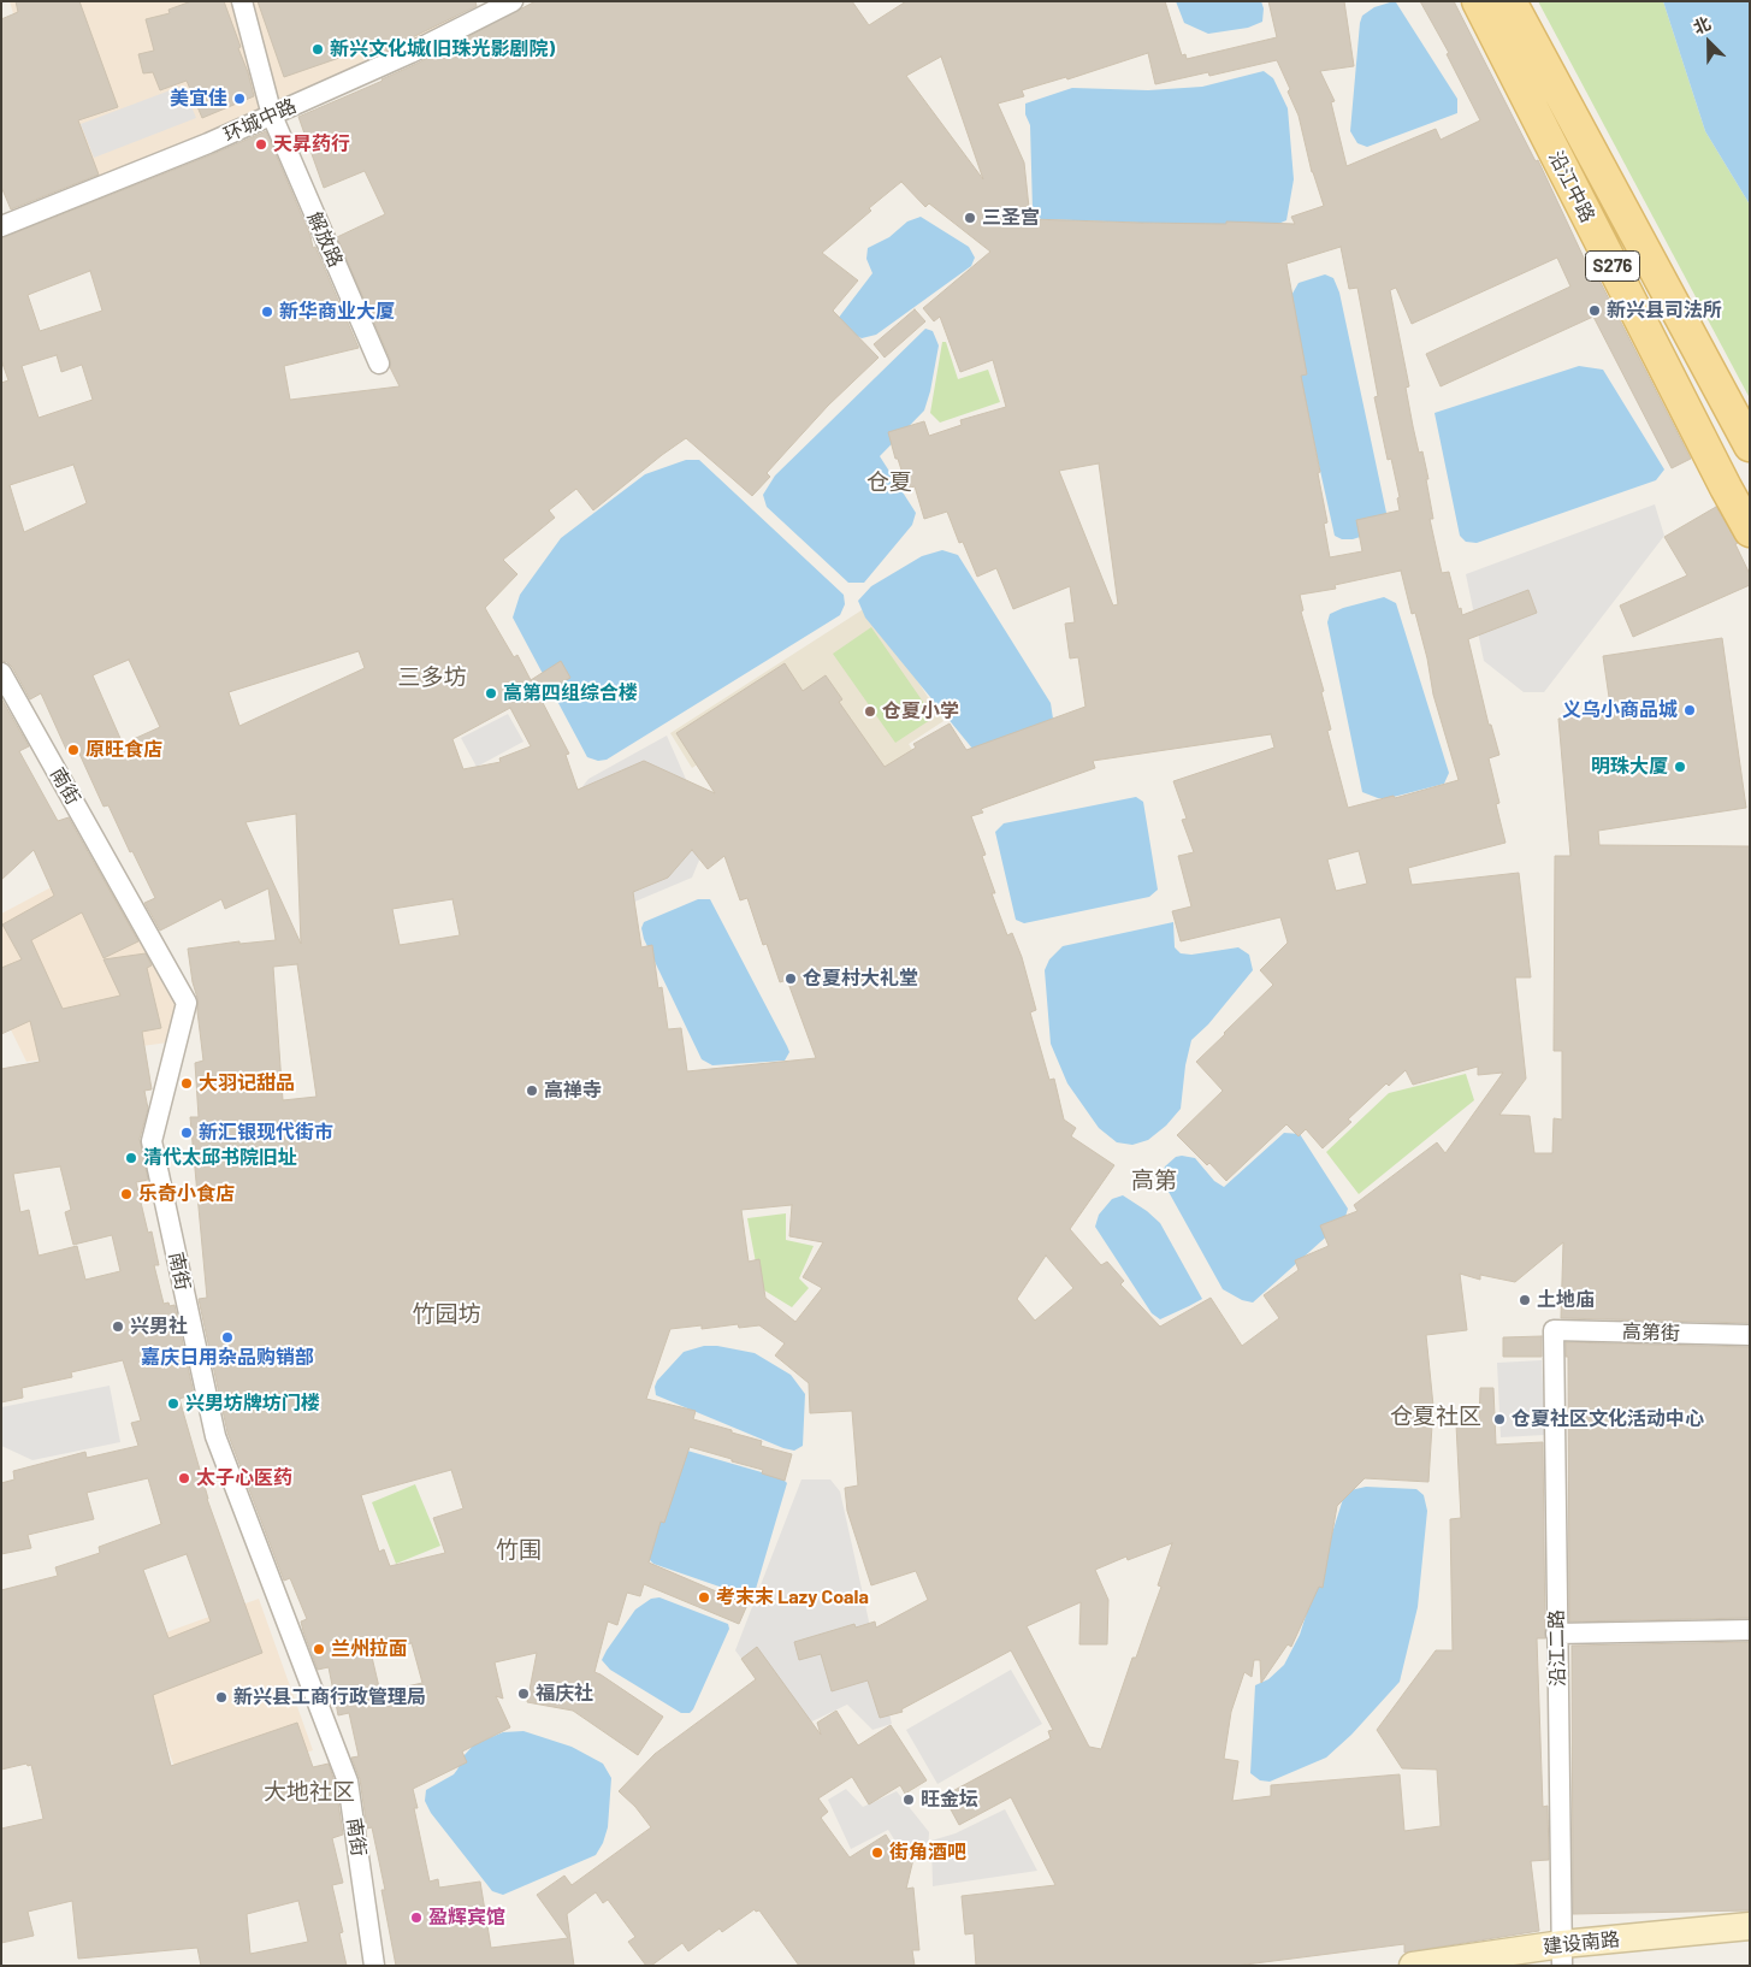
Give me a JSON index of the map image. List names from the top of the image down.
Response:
{
  "streets": {
    "main road": ["沿江中路", "S276"],
    "street": [
      "环城中路",
      "解放路",
      "南街",
      "高第街",
      "沿江二路",
      "建设南路"
    ]
  },
  "crossings": [
    ["环城中路", "解放路"],
    ["高第街", "沿江二路"],
    ["沿江二路", "建设南路"]
  ],
  "districts": [
    "仓夏",
    "三多坊",
    "高第",
    "竹园坊",
    "仓夏社区",
    "竹围",
    "大地社区"
  ],
  "places": [
    "新兴文化城(旧珠光影剧院)",
    "美宜佳",
    "天昇药行",
    "三圣宫",
    "新兴县司法所",
    "新华商业大厦",
    "高第四组综合楼",
    "义乌小商品城",
    "仓夏小学",
    "原旺食店",
    "明珠大厦",
    "仓夏村大礼堂",
    "大羽记甜品",
    "高禅寺",
    "新汇银现代街市",
    "清代太邱书院旧址",
    "乐奇小食店",
    "土地庙",
    "兴男社",
    "嘉庆日用杂品购销部",
    "兴男坊牌坊门楼",
    "仓夏社区文化活动中心",
    "太子心医药",
    "考末末 Lazy Coala",
    "兰州拉面",
    "福庆社",
    "新兴县工商行政管理局",
    "旺金坛",
    "街角酒吧",
    "盈辉宾馆"
  ],
  "north": "top left"
}
